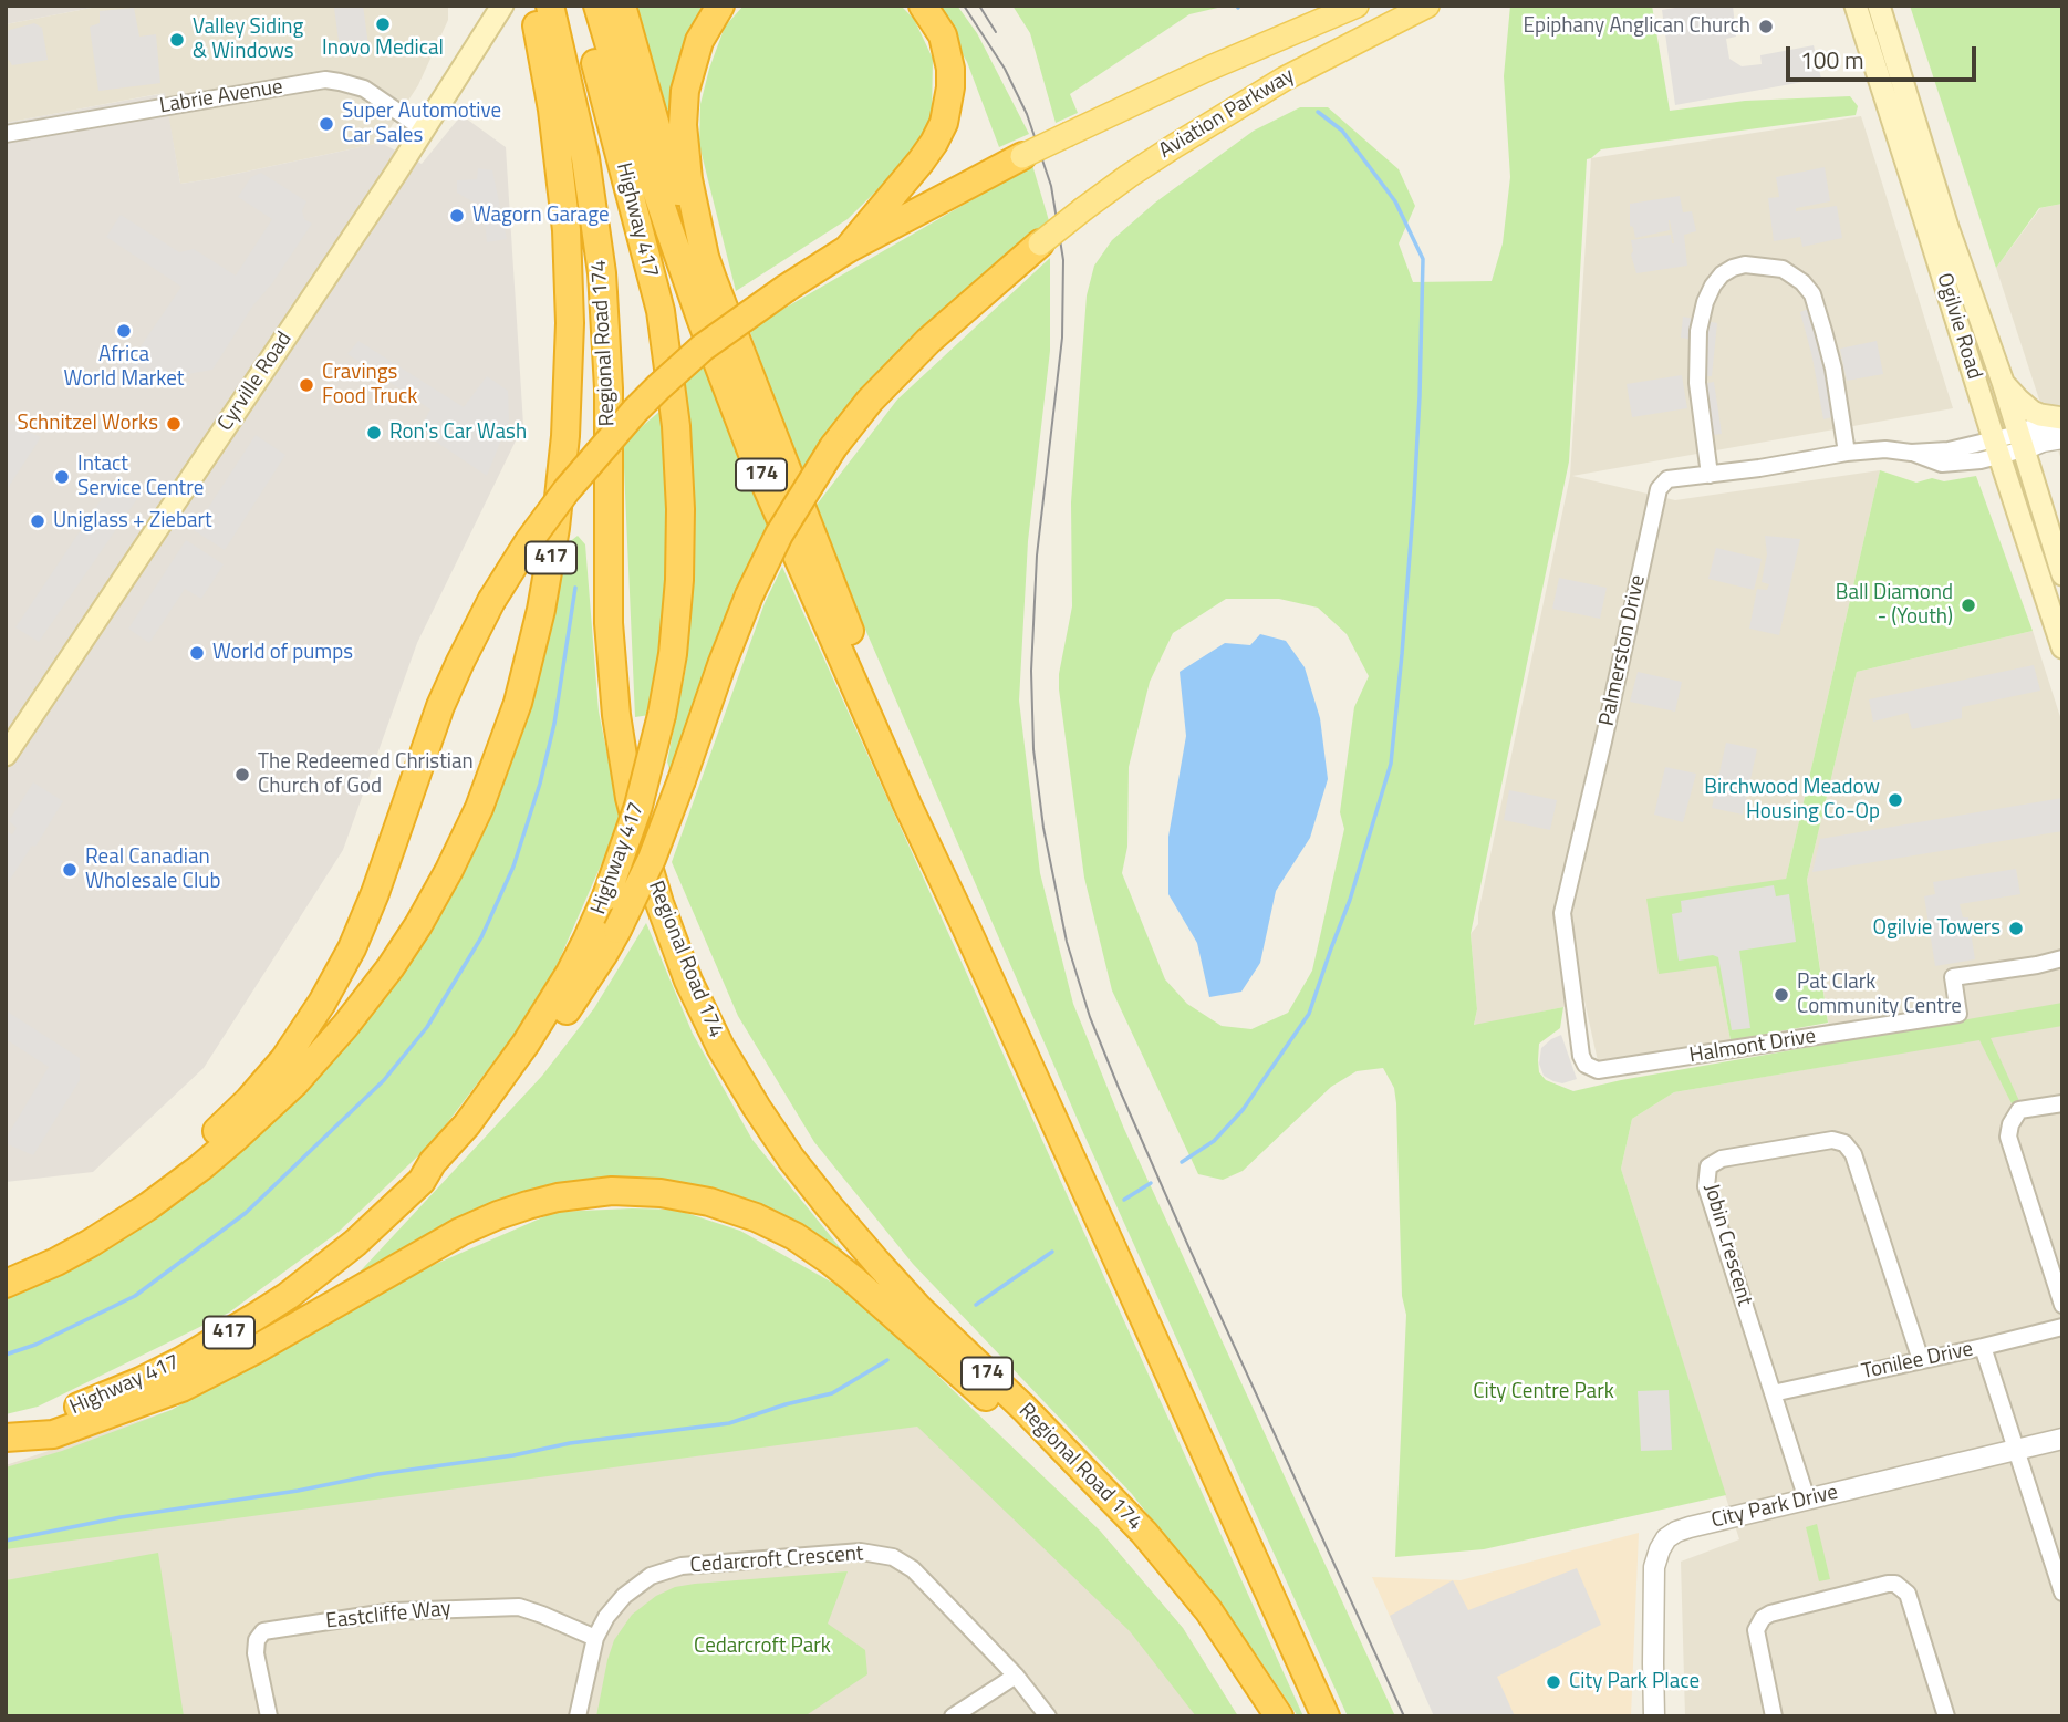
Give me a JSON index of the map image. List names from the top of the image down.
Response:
{
  "streets": {
    "highway": [
      "Highway 417",
      "Regional Road 174",
      "174",
      "417"
    ],
    "main road": ["Aviation Parkway", "Ogilvie Road", "Cyrville Road"],
    "street": [
      "Labrie Avenue",
      "Palmerston Drive",
      "Halmont Drive",
      "Jobin Crescent",
      "Tonilee Drive",
      "City Park Drive",
      "Cedarcroft Crescent",
      "Eastcliffe Way"
    ]
  },
  "crossings": [
    ["Labrie Avenue", "Cyrville Road"],
    ["Ogilvie Road", "Palmerston Drive"],
    ["Palmerston Drive", "Halmont Drive"],
    ["Jobin Crescent", "Tonilee Drive"],
    ["Jobin Crescent", "City Park Drive"],
    ["Cedarcroft Crescent", "Eastcliffe Way"]
  ],
  "parks": ["City Centre Park", "Cedarcroft Park"],
  "places": [
    "Inovo Medical",
    "Epiphany Anglican Church",
    "Valley Siding & Windows",
    "Super Automotive Car Sales",
    "Wagorn Garage",
    "Africa World Market",
    "Cravings Food Truck",
    "Schnitzel Works",
    "Ron's Car Wash",
    "Intact Service Centre",
    "Uniglass + Ziebart",
    "Ball Diamond - (Youth)",
    "World of pumps",
    "The Redeemed Christian Church of God",
    "Birchwood Meadow Housing Co-Op",
    "Real Canadian Wholesale Club",
    "Ogilvie Towers",
    "Pat Clark Community Centre",
    "City Park Place"
  ],
  "scale_bar": "100 m"
}
